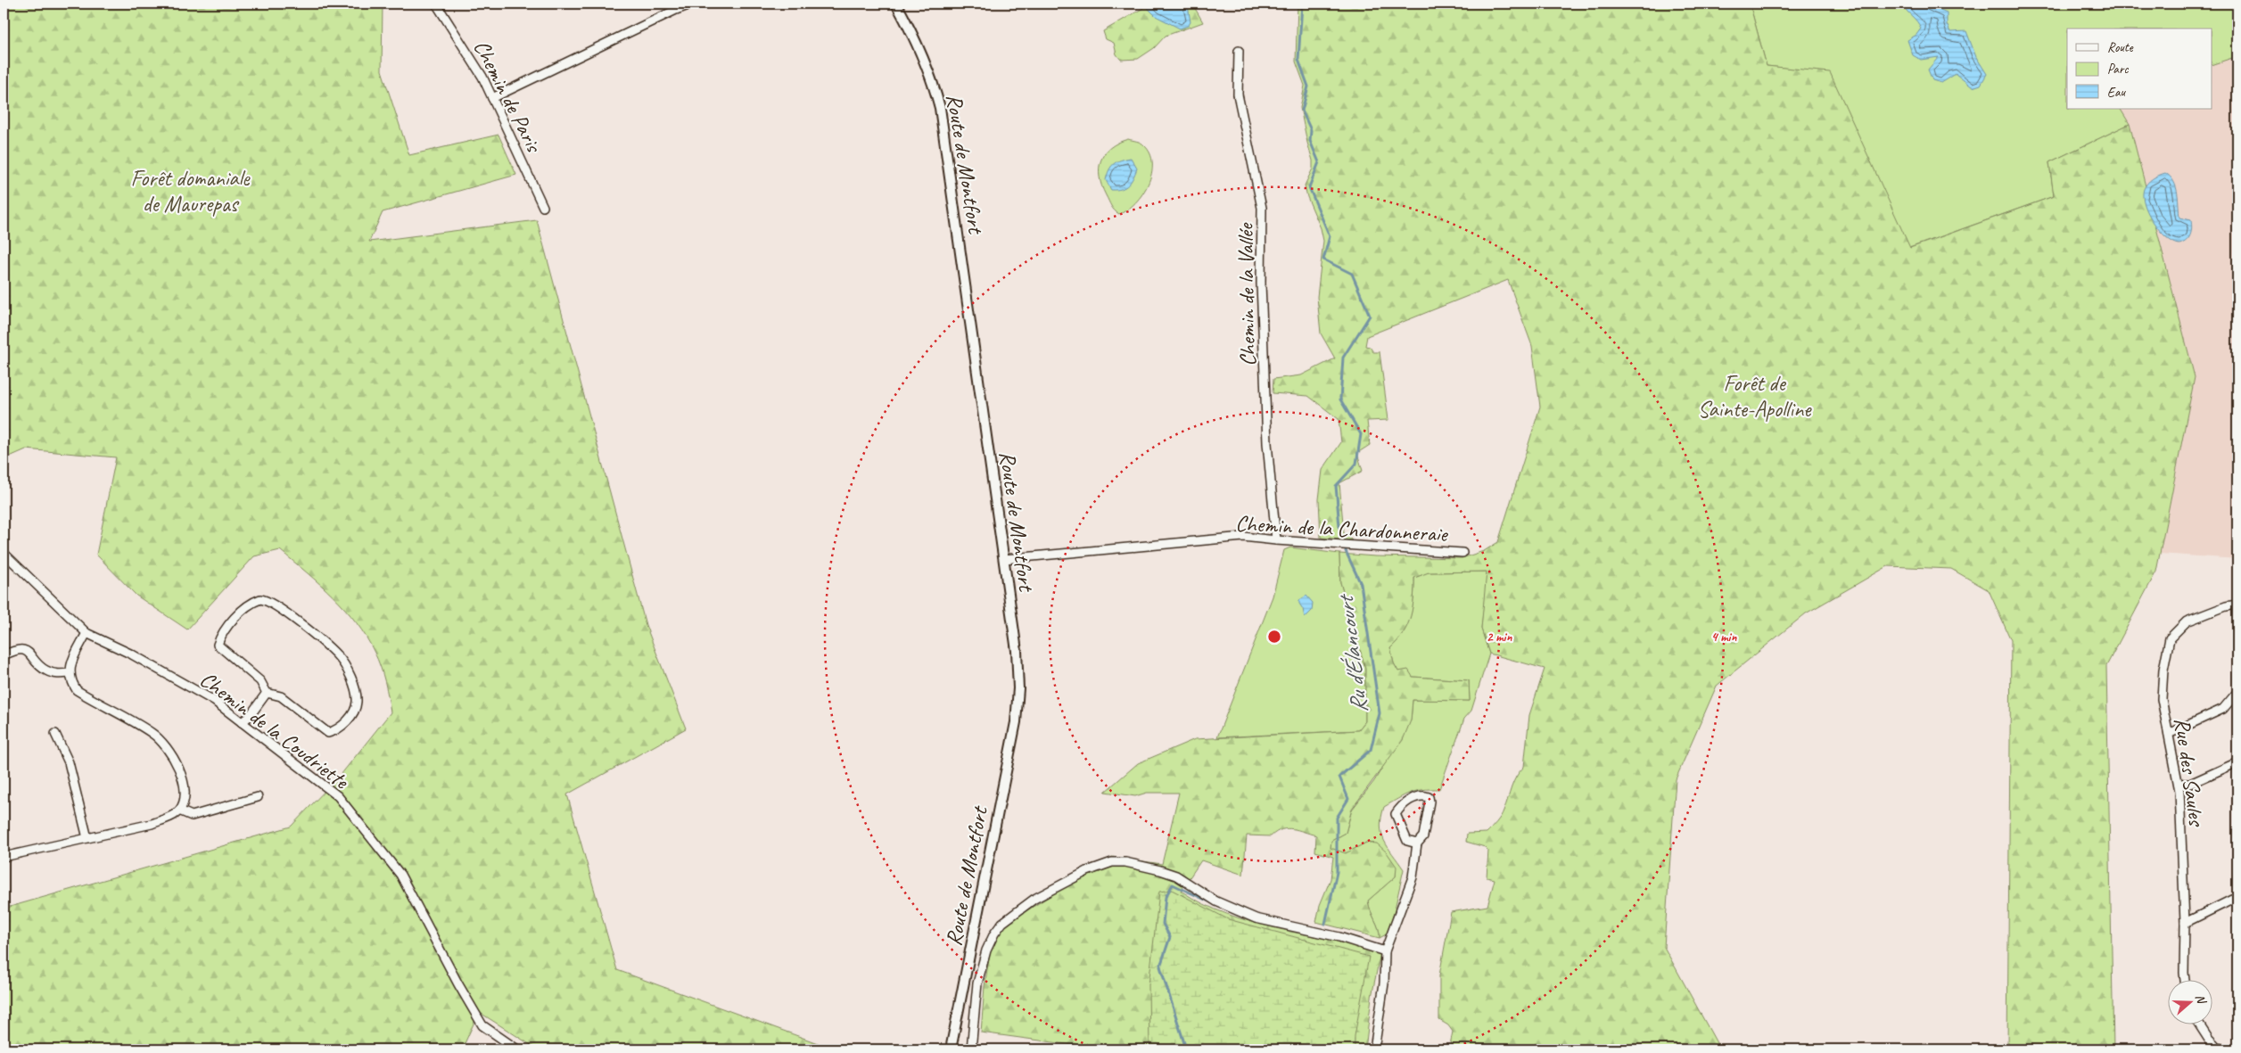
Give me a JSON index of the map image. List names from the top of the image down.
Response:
{
  "streets": {
    "street": [
      "Chemin de Paris",
      "Route de Montfort",
      "Chemin de la Vallée",
      "Chemin de la Chardonneraie",
      "Chemin de la Coudriette",
      "Rue des Saules"
    ]
  },
  "crossings": [
    ["Route de Montfort", "Chemin de la Chardonneraie"],
    ["Chemin de la Vallée", "Chemin de la Chardonneraie"]
  ],
  "water": ["Ru d'Élancourt"],
  "parks": ["Forêt domaniale de Maurepas", "Forêt de Sainte-Apolline"],
  "legend": ["Route", "Parc", "Eau"],
  "north": "right",
  "rings": ["2 min", "4 min"]
}
